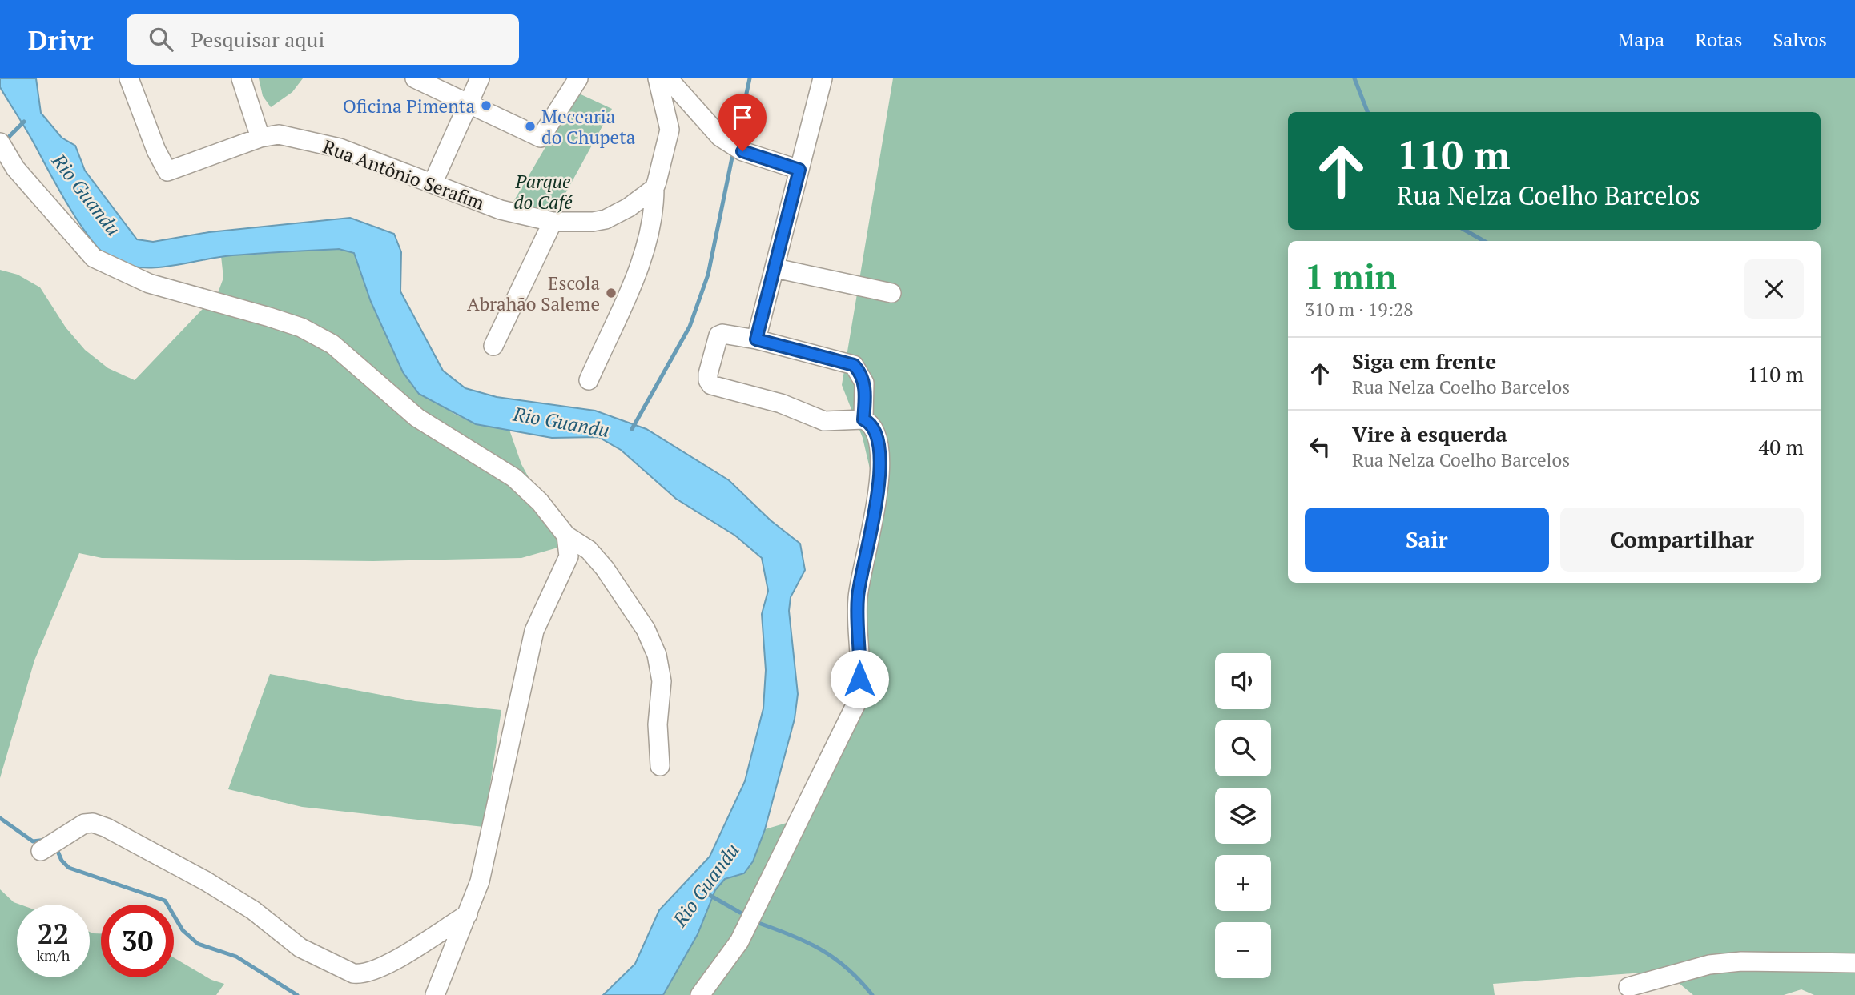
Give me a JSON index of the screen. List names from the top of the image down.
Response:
{
  "streets": {
    "street": ["Rua Antônio Serafim"]
  },
  "water": ["Rio Guandu"],
  "parks": ["Parque do Café"],
  "places": ["Oficina Pimenta", "Mecearia do Chupeta", "Escola Abrahão Saleme"],
  "page": {
    "header": "Drivr",
    "search": "Pesquisar aqui",
    "nav": ["Mapa", "Rotas", "Salvos"],
    "turn": ["110 m", "Rua Nelza Coelho Barcelos"],
    "heading": ["1 min", "310 m · 19:28"],
    "list": [
      {
        "name": "Siga em frente",
        "note": "Rua Nelza Coelho Barcelos",
        "value": "110 m"
      },
      {
        "name": "Vire à esquerda",
        "note": "Rua Nelza Coelho Barcelos",
        "value": "40 m"
      }
    ],
    "buttons": ["Sair", "Compartilhar"],
    "map_buttons": ["+", "−"],
    "speed": "22 km/h",
    "limit": "30"
  }
}
